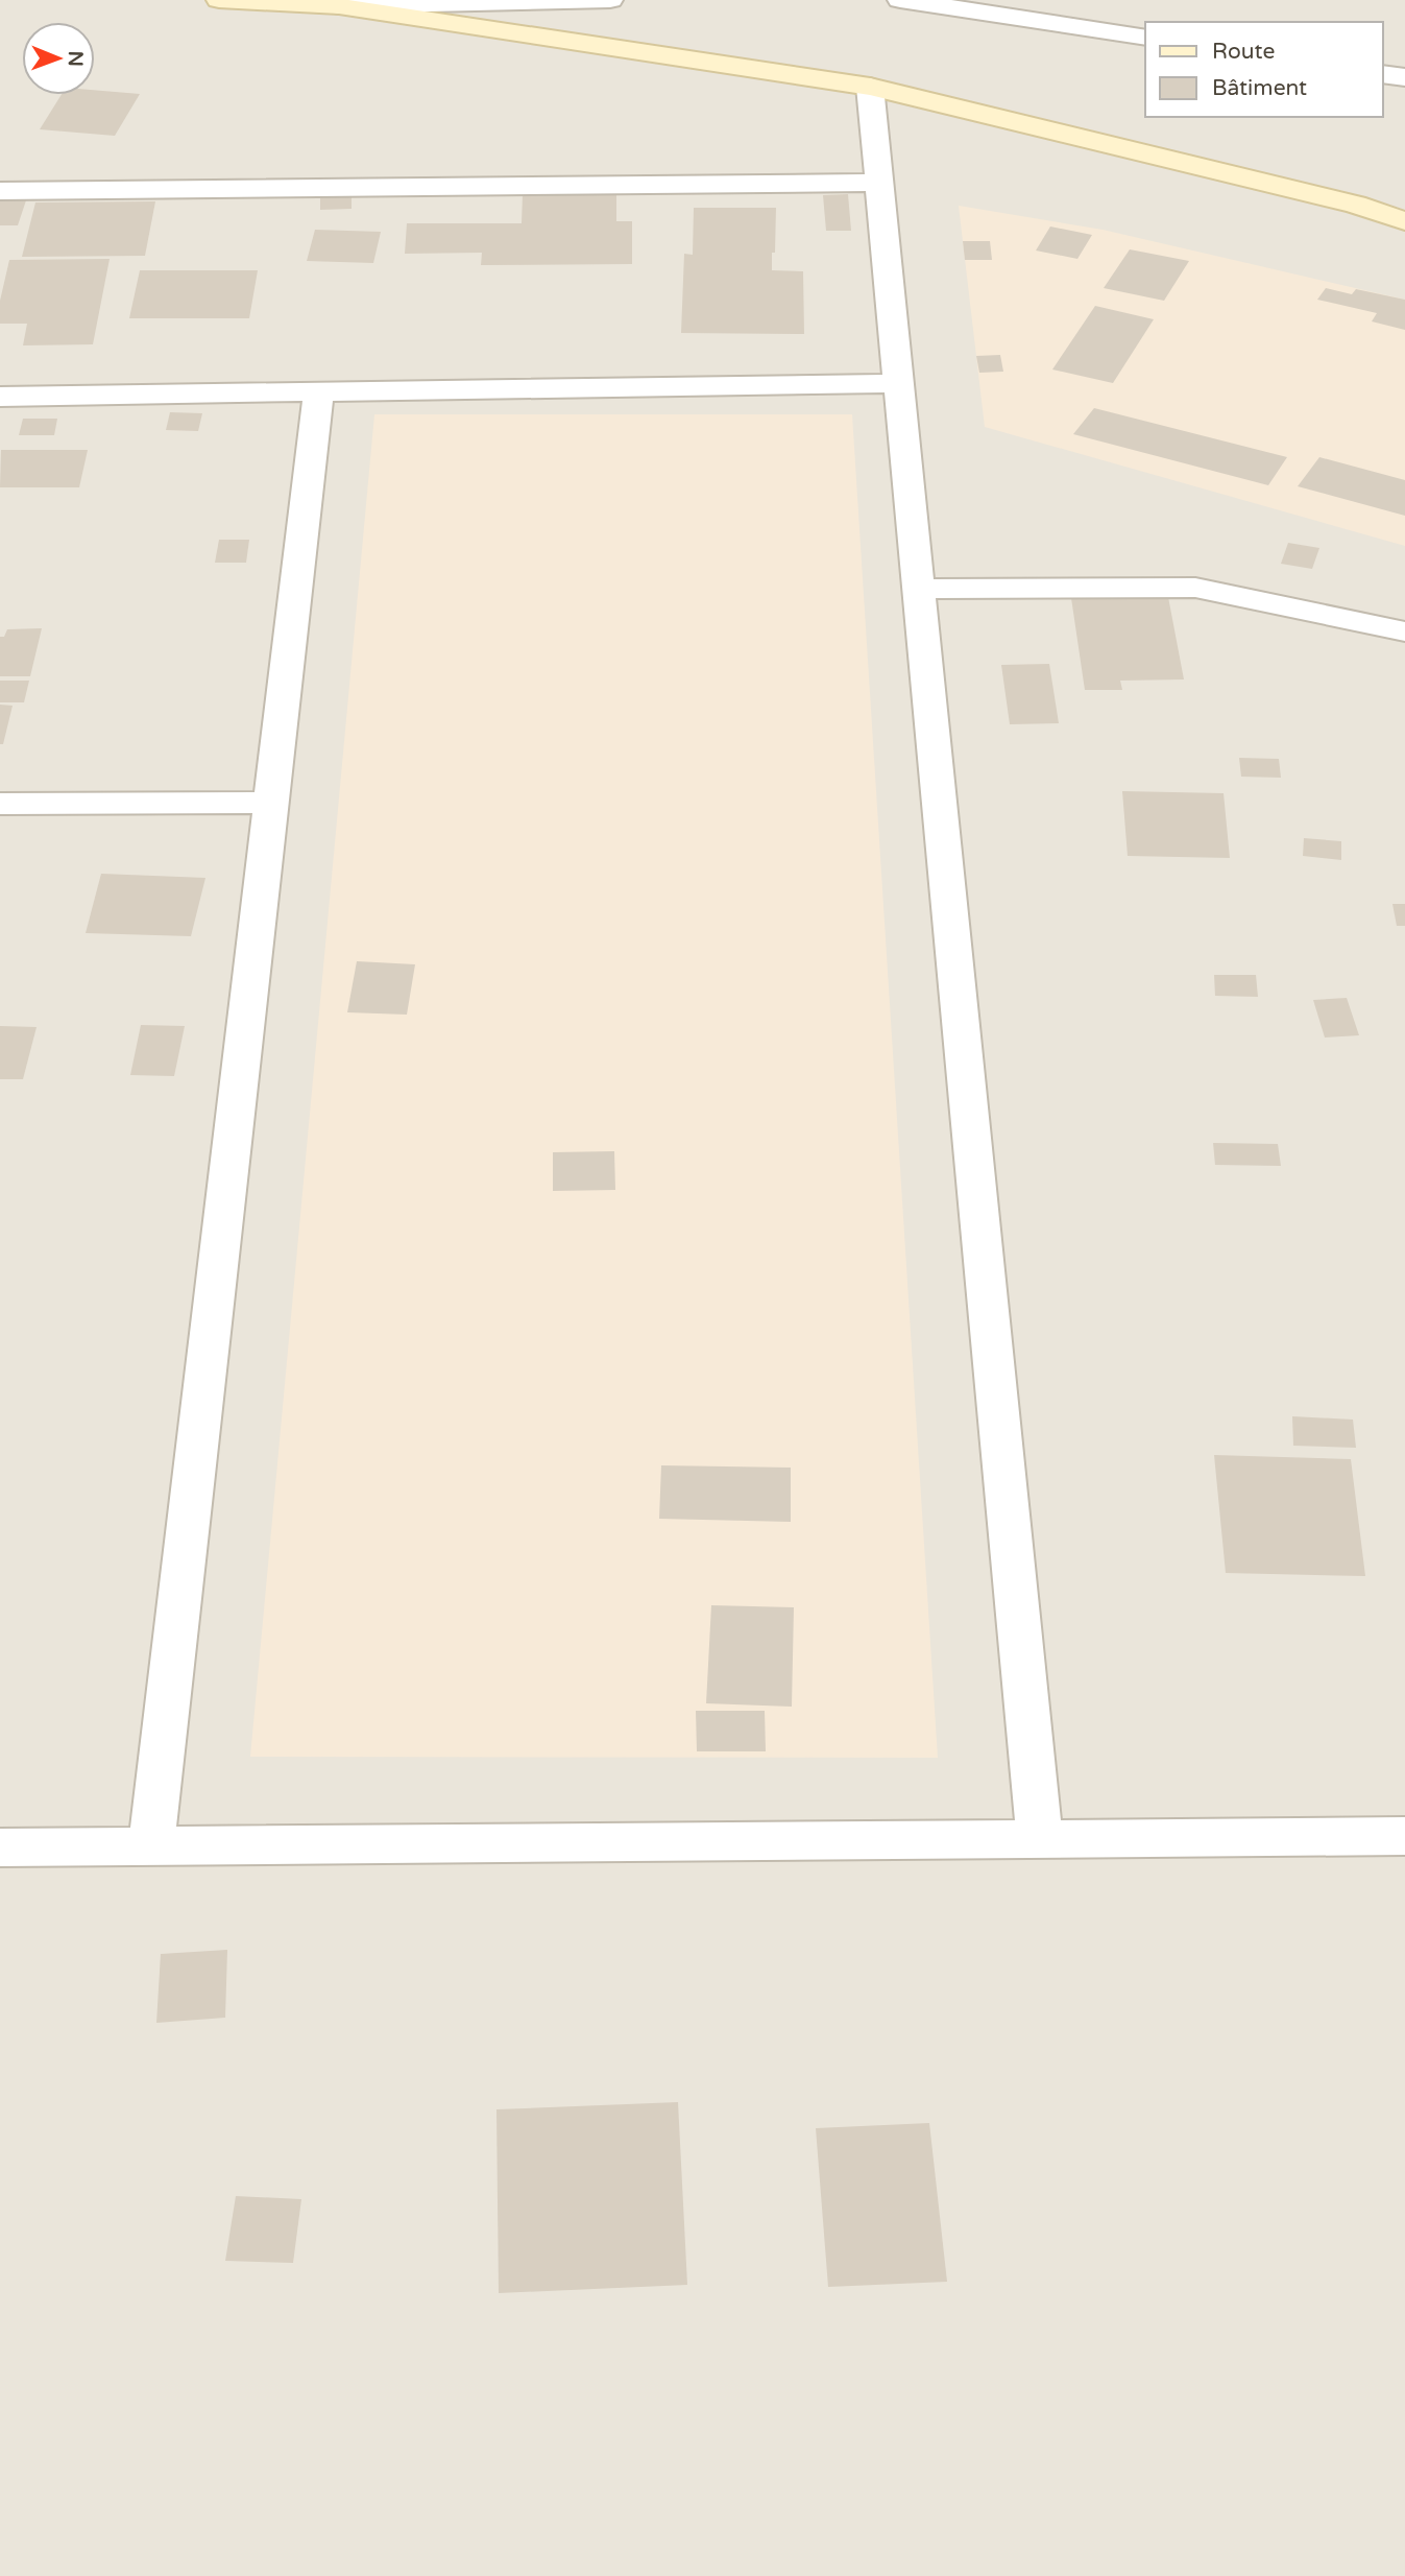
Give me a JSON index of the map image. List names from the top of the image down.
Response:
{
  "legend": ["Route", "Bâtiment"],
  "north": "right"
}
